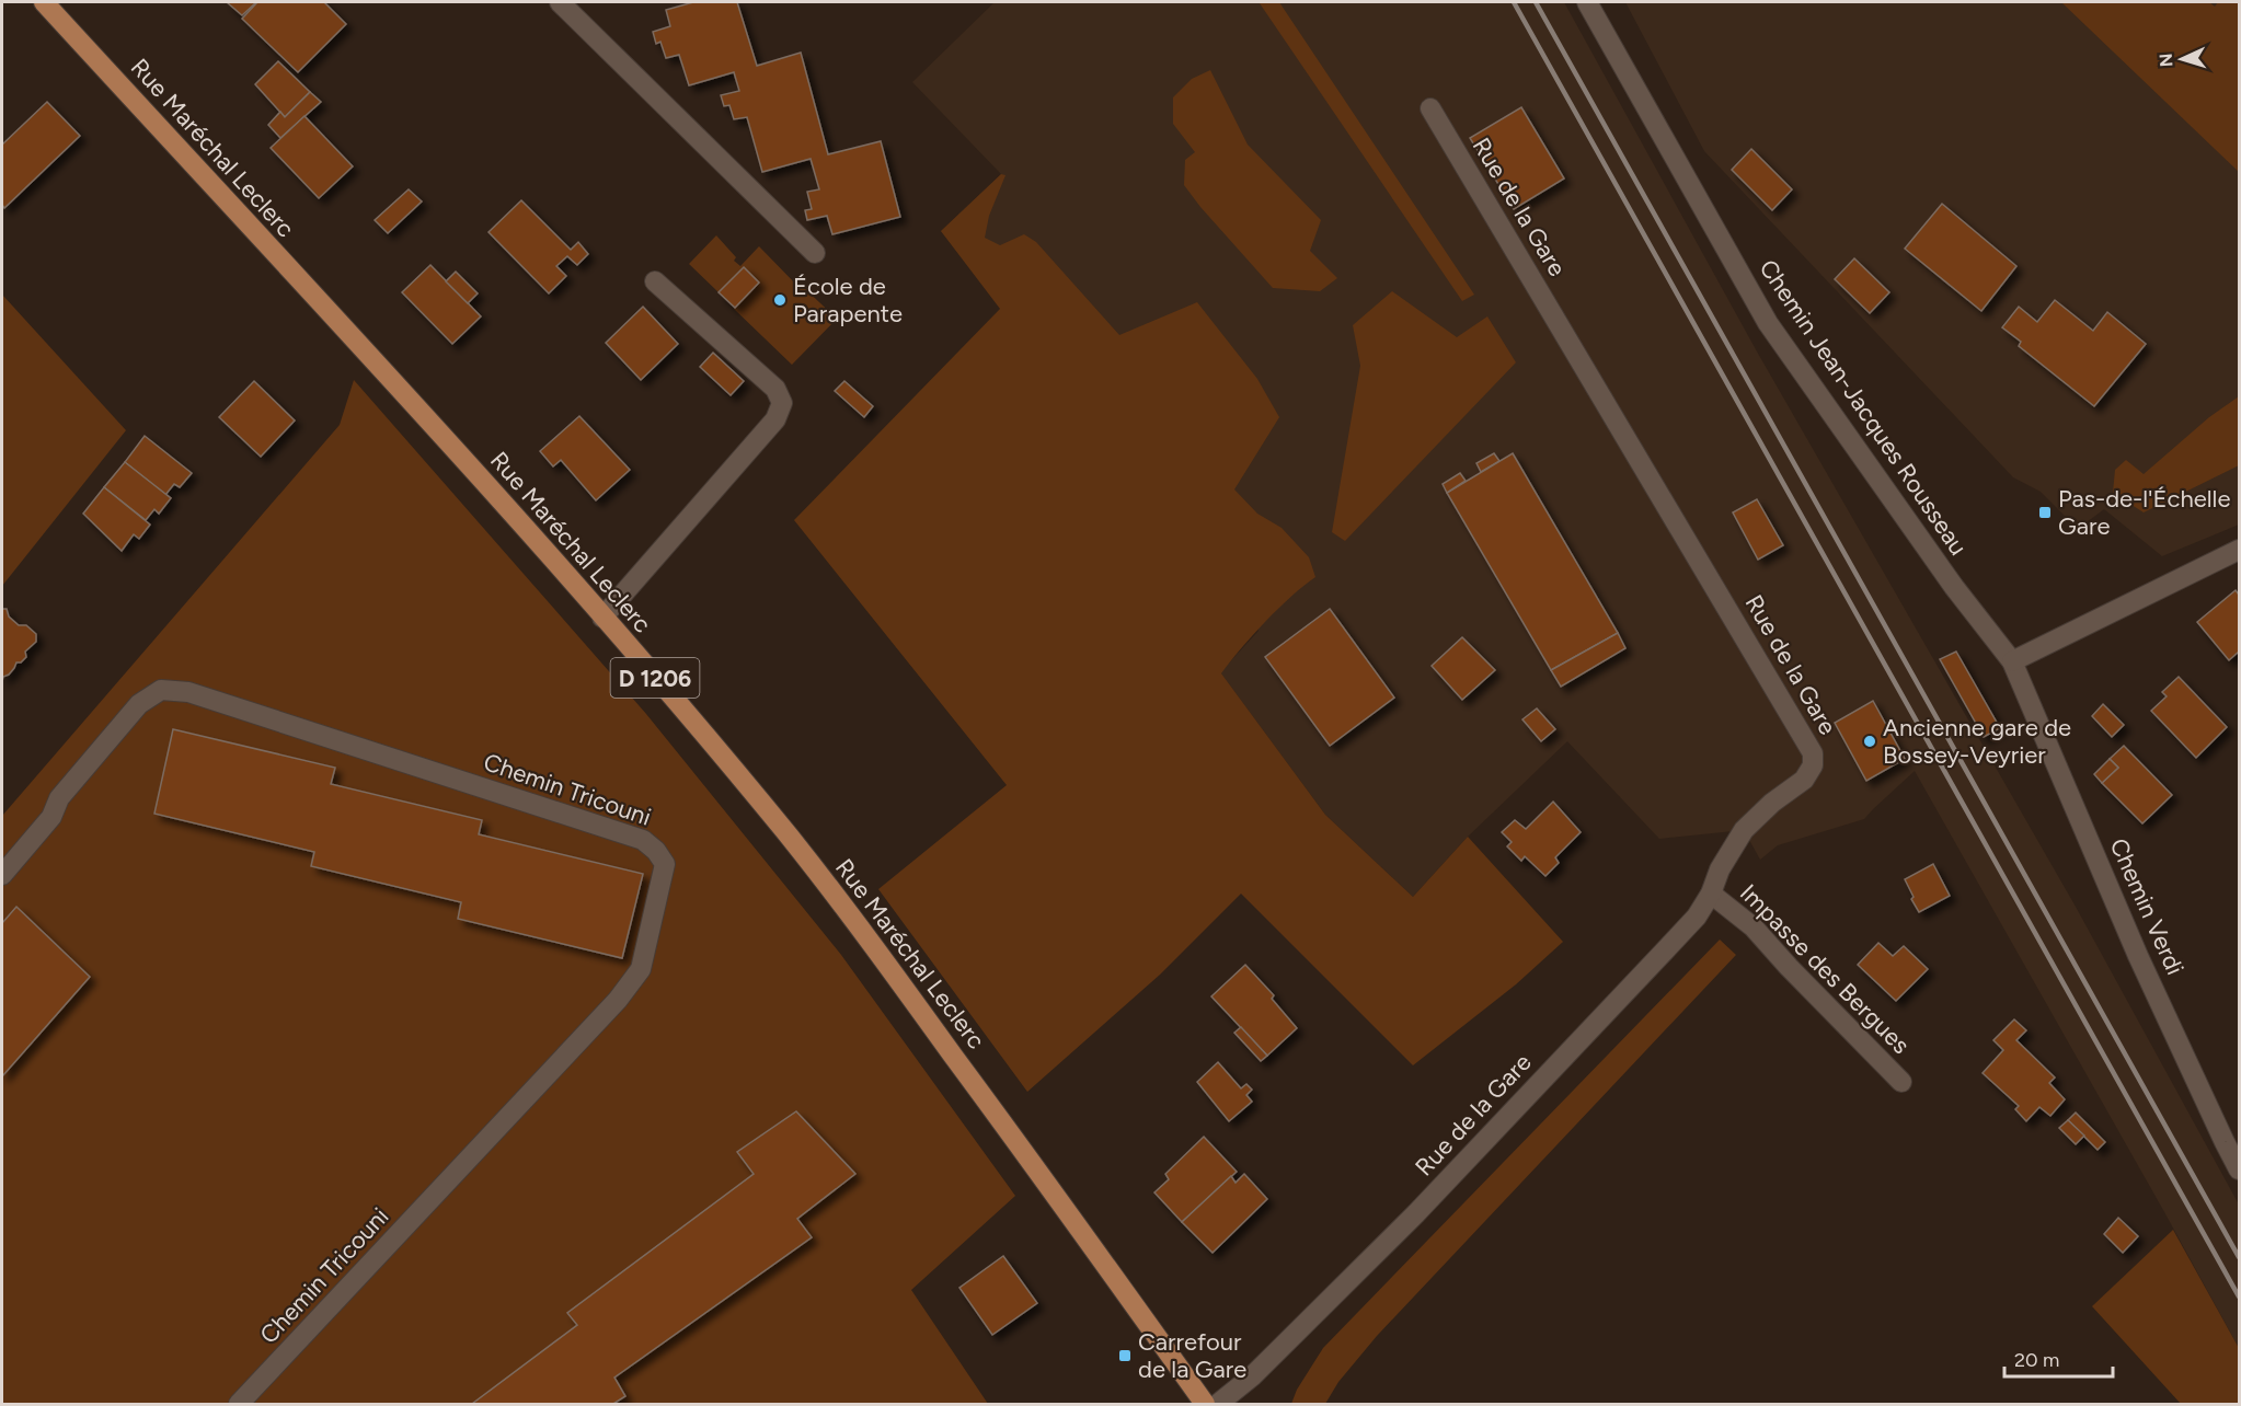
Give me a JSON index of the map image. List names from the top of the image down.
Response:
{
  "streets": {
    "main road": ["Rue Maréchal Leclerc", "D 1206"],
    "street": [
      "Rue de la Gare",
      "Chemin Jean-Jacques Rousseau",
      "Chemin Tricouni",
      "Chemin Verdi",
      "Impasse des Bergues"
    ]
  },
  "crossings": [
    ["Rue de la Gare", "Impasse des Bergues"],
    ["Chemin Jean-Jacques Rousseau", "Chemin Verdi"]
  ],
  "places": {
    "other": ["École de Parapente", "Ancienne gare de Bossey-Veyrier"],
    "transit": ["Pas-de-l'Échelle Gare", "Carrefour de la Gare"]
  },
  "scale_bar": "20 m",
  "north": "left"
}
